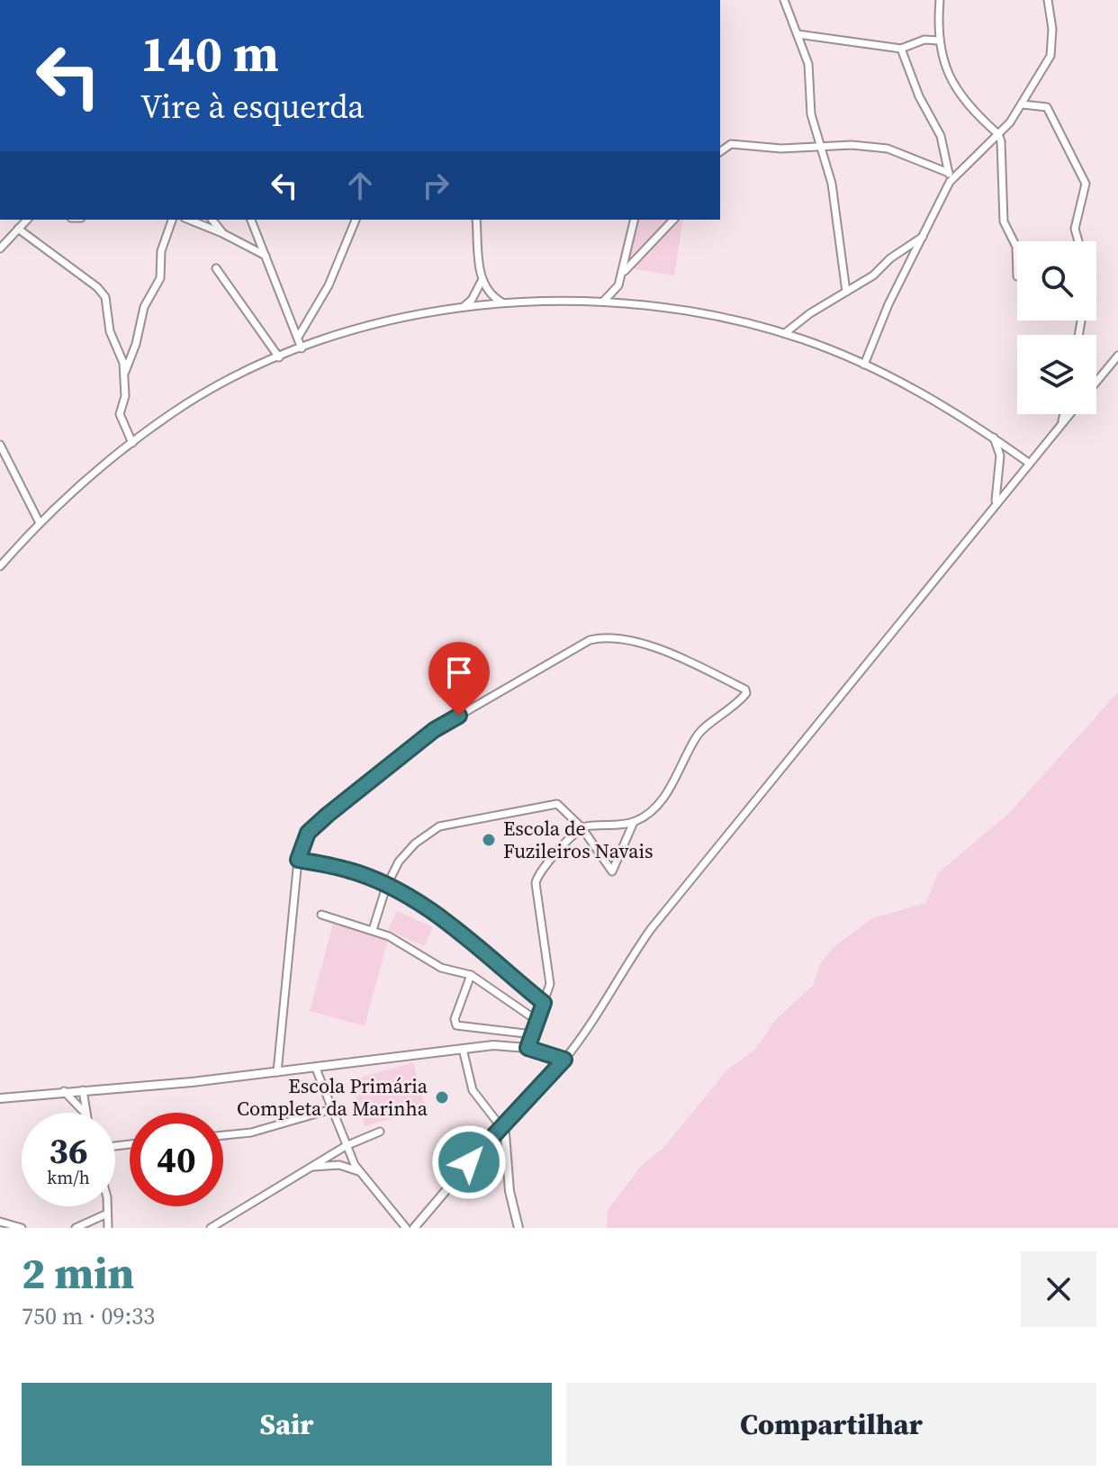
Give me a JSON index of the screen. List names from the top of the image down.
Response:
{
  "places": ["Escola de Fuzileiros Navais", "Escola Primária Completa da Marinha"],
  "page": {
    "turn": ["140 m", "Vire à esquerda"],
    "speed": "36 km/h",
    "limit": "40",
    "heading": ["2 min", "750 m · 09:33"],
    "buttons": ["Sair", "Compartilhar"]
  }
}
